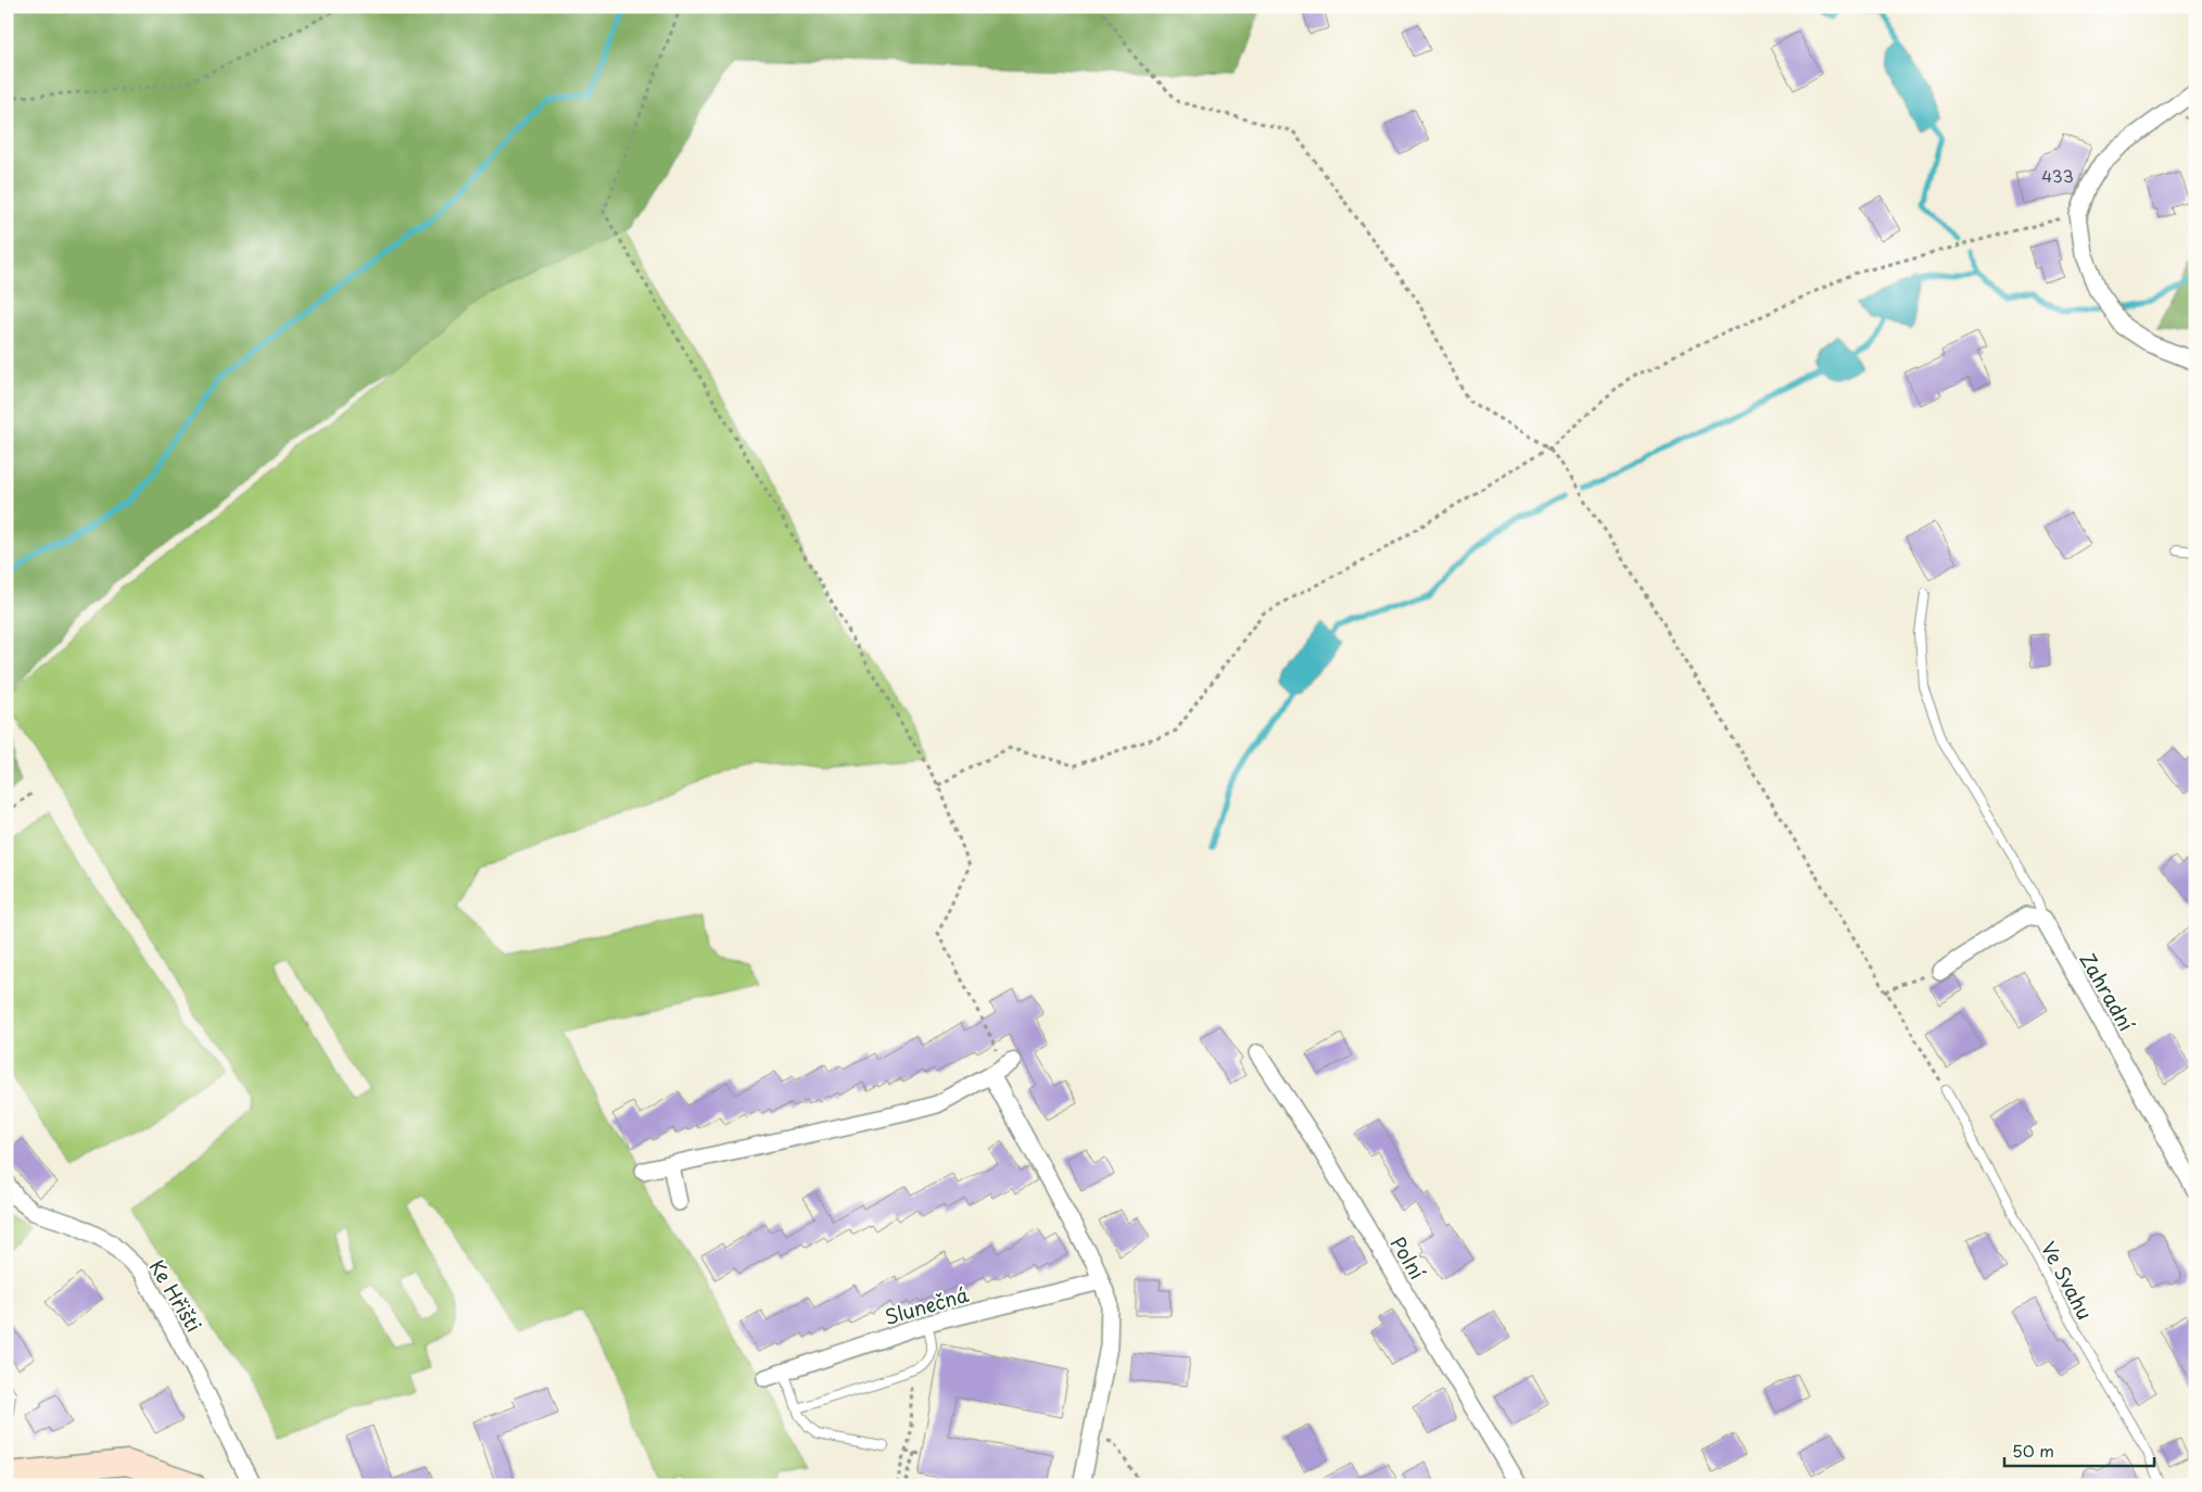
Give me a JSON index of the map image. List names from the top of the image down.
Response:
{
  "streets": {
    "street": [
      "Zahradní",
      "Polní",
      "Ke Hřišti",
      "Slunečná"
    ],
    "lane": ["Ve Svahu"]
  },
  "house_numbers": ["433"],
  "scale_bar": "50 m"
}
